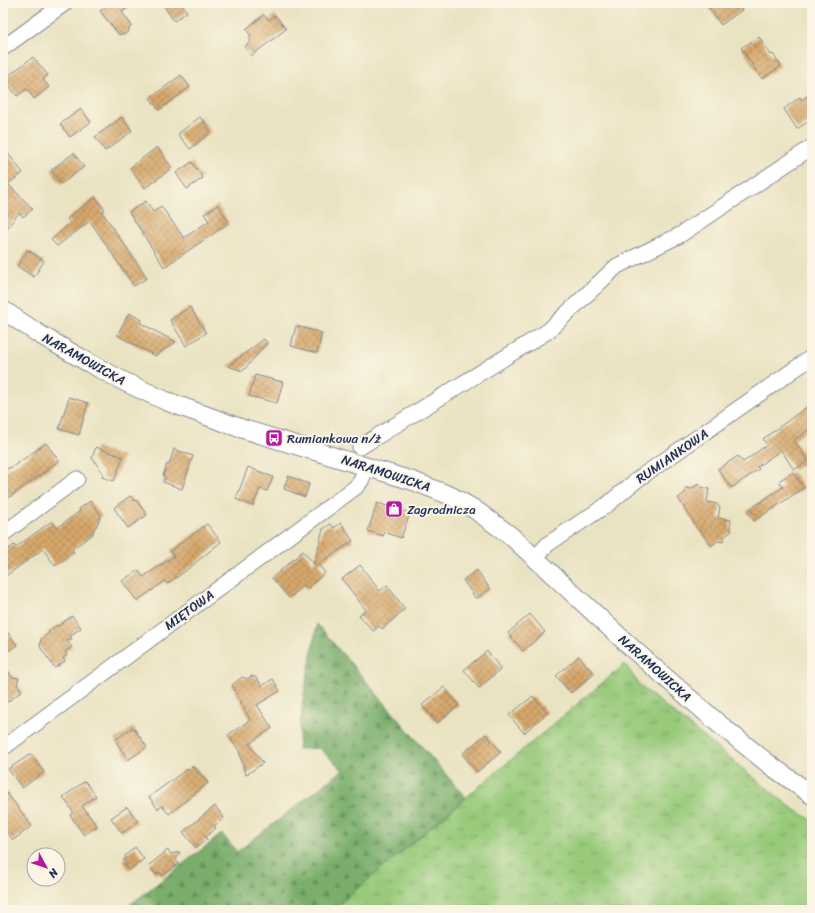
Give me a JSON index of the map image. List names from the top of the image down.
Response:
{
  "streets": {
    "street": ["NARAMOWICKA", "RUMIANKOWA", "MIĘTOWA"]
  },
  "crossings": [
    ["NARAMOWICKA", "RUMIANKOWA"],
    ["NARAMOWICKA", "MIĘTOWA"]
  ],
  "places": {
    "bus stop": ["Rumiankowa n/ż"],
    "shop": ["Zagrodnicza"]
  },
  "north": "bottom right"
}
